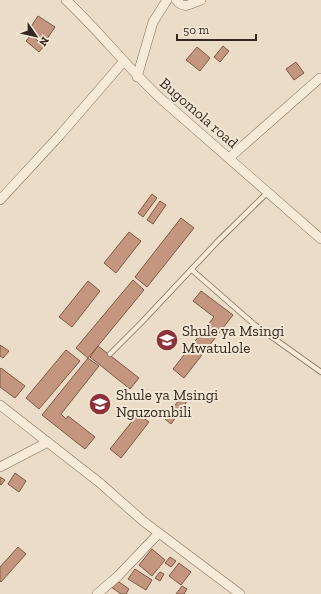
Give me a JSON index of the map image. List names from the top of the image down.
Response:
{
  "streets": {
    "street": ["Bugomola road"]
  },
  "places": {
    "school or university": ["Shule ya Msingi Mwatulole", "Shule ya Msingi Nguzombili"]
  },
  "scale_bar": "50 m",
  "north": "bottom right"
}
